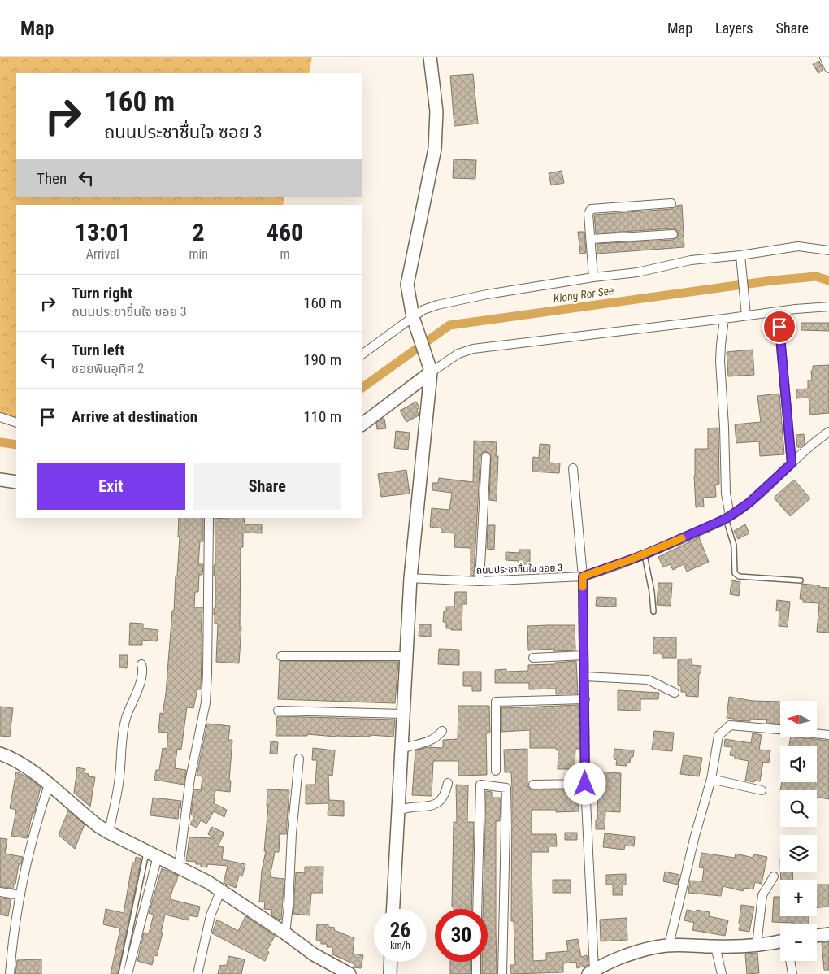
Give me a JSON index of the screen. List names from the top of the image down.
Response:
{
  "streets": {
    "street": ["ถนนประชาชื่นใจ ซอย 3"]
  },
  "water": ["Klong Ror See"],
  "north": "left",
  "page": {
    "header": "Map",
    "nav": ["Map", "Layers", "Share"],
    "turn": ["160 m", "ถนนประชาชื่นใจ ซอย 3"],
    "then": "Then",
    "eta": [
      "13:01",
      "Arrival",
      "2",
      "min",
      "460",
      "m"
    ],
    "list": [
      {
        "name": "Turn right",
        "note": "ถนนประชาชื่นใจ ซอย 3",
        "value": "160 m"
      },
      {
        "name": "Turn left",
        "note": "ซอยพินอุทิศ 2",
        "value": "190 m"
      },
      {
        "name": "Arrive at destination",
        "value": "110 m"
      }
    ],
    "buttons": ["Exit", "Share"],
    "map_buttons": ["+", "−"],
    "speed": "26 km/h",
    "limit": "30"
  }
}
